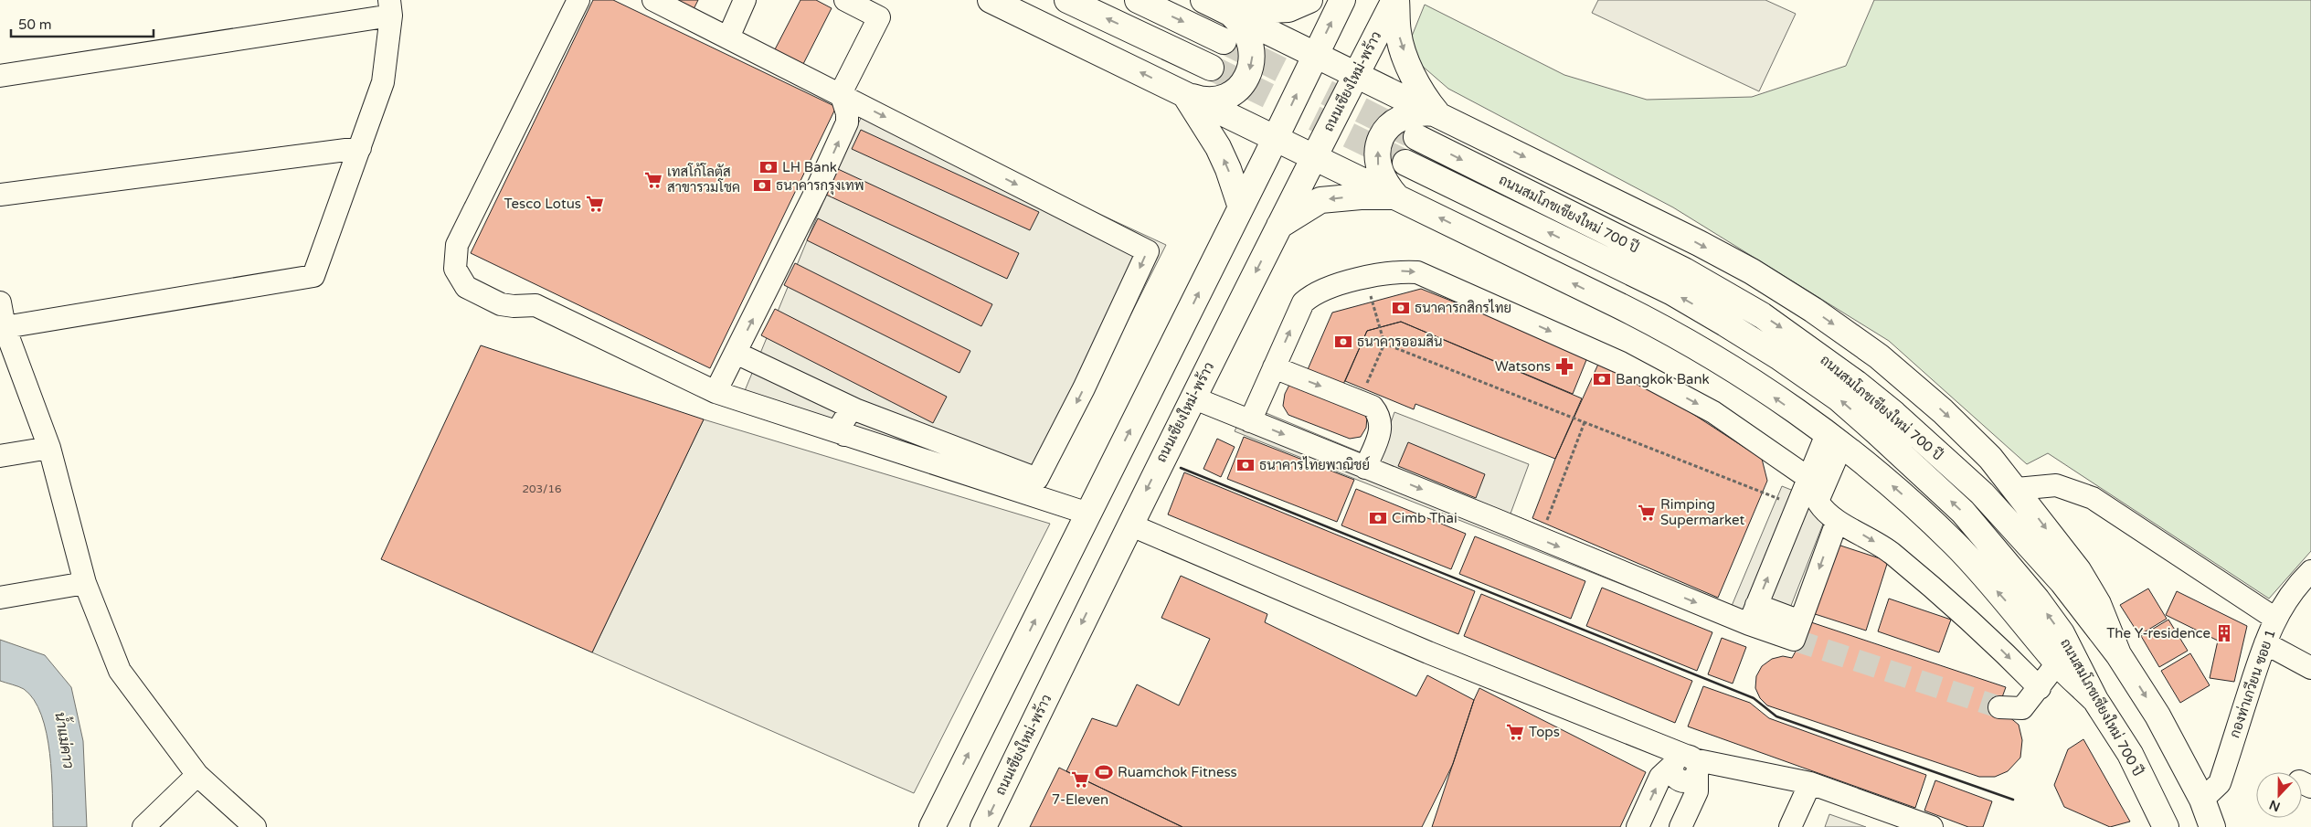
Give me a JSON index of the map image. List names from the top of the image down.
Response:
{
  "streets": {
    "main road": ["ถนนเชียงใหม่-พร้าว", "ถนนสมโภชเชียงใหม่ 700 ปี"],
    "street": ["กองท่าเกวียน ซอย 1"]
  },
  "crossings": [
    ["ถนนสมโภชเชียงใหม่ 700 ปี", "กองท่าเกวียน ซอย 1"]
  ],
  "water": ["น้ำแม่คาว"],
  "places": {
    "bank": [
      "LH Bank",
      "ธนาคารกรุงเทพ",
      "ธนาคารกสิกรไทย",
      "ธนาคารออมสิน",
      "Bangkok Bank",
      "ธนาคารไทยพาณิชย์",
      "Cimb Thai"
    ],
    "supermarket": [
      "เทสโก้โลตัส สาขารวมโชค",
      "Tesco Lotus",
      "Rimping Supermarket",
      "Tops",
      "7-Eleven"
    ],
    "pharmacy": ["Watsons"],
    "building": ["The Y-residence"],
    "sports": ["Ruamchok Fitness"]
  },
  "house_numbers": ["203/16"],
  "scale_bar": "50 m",
  "north": "bottom"
}
